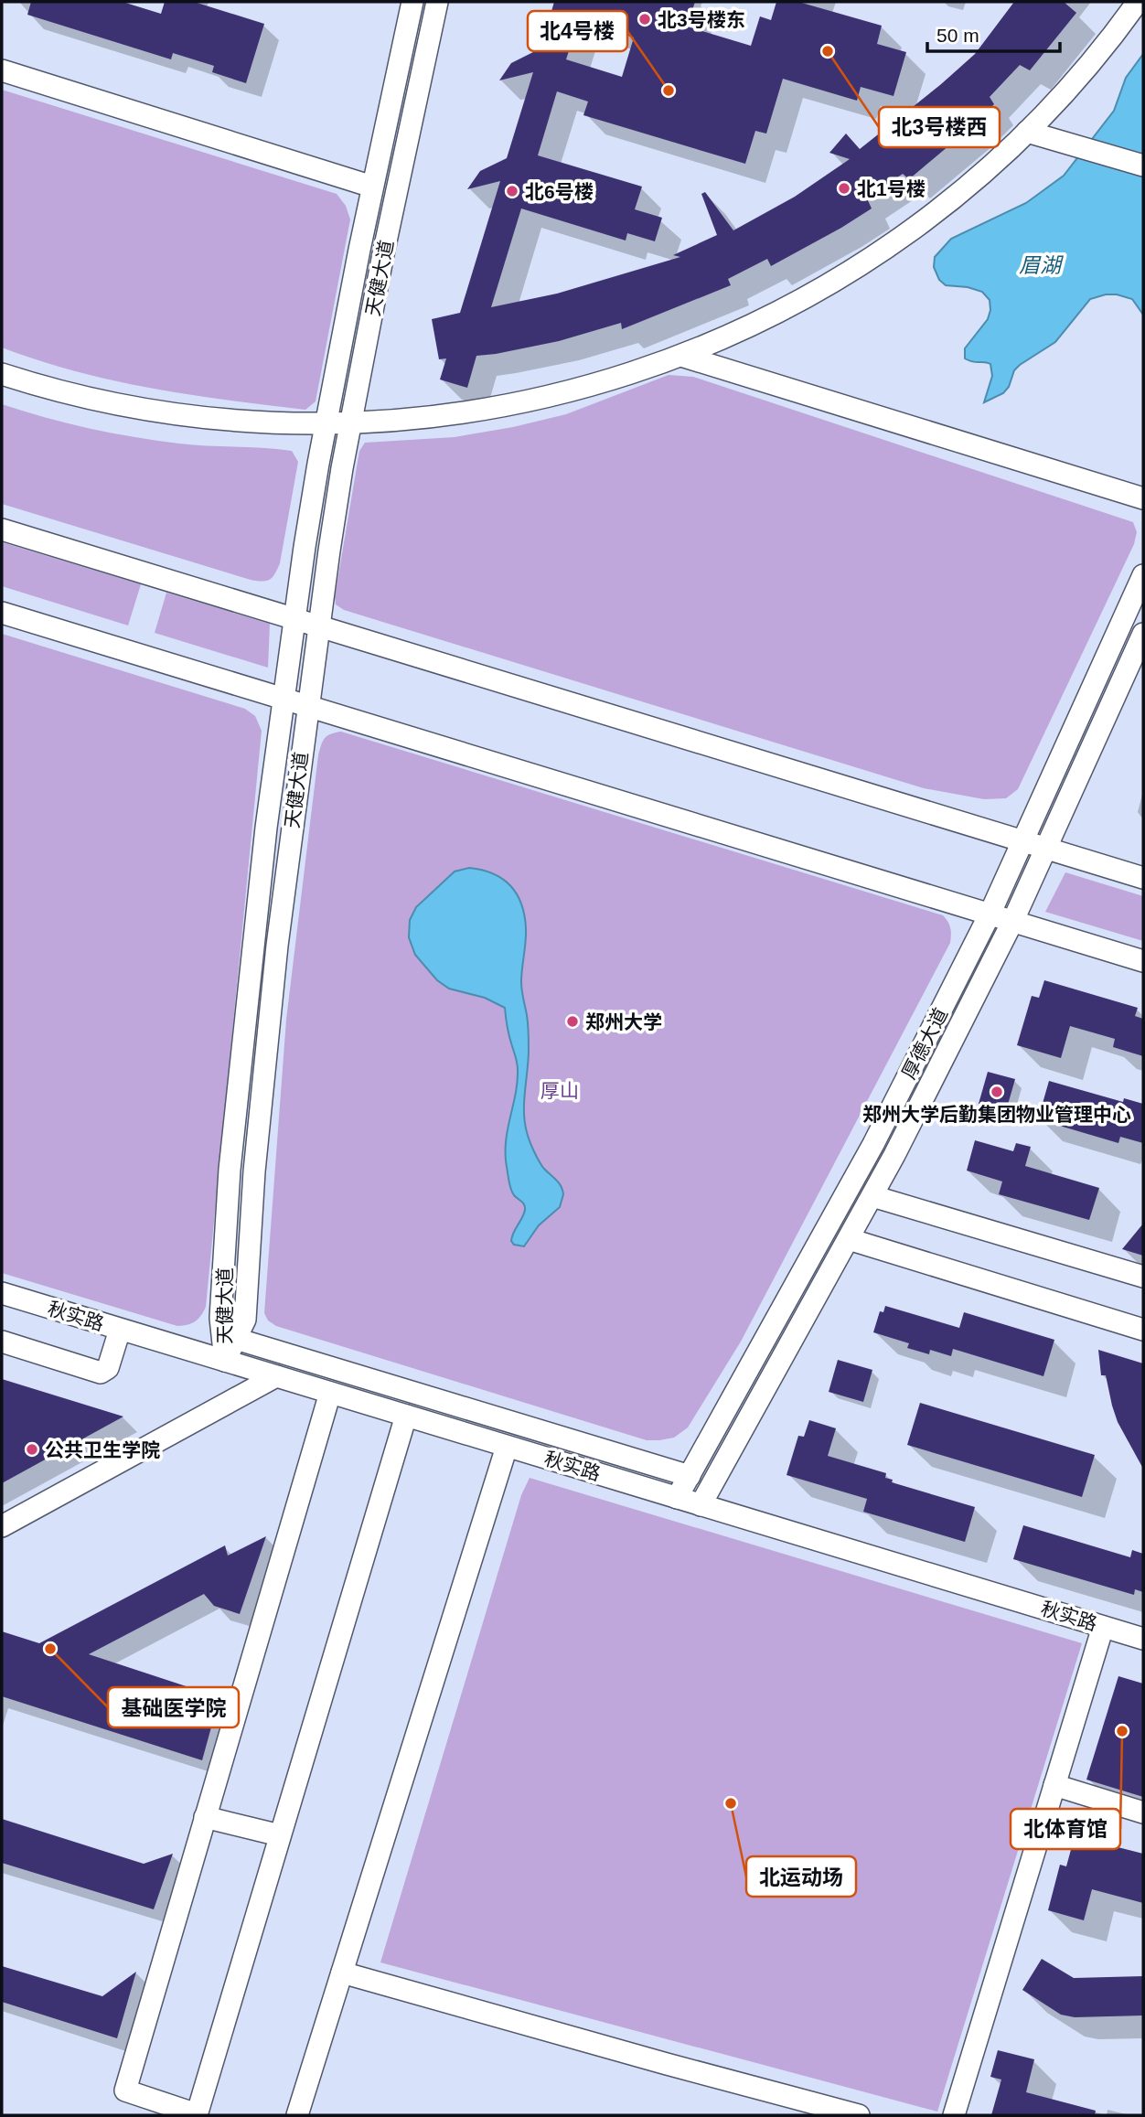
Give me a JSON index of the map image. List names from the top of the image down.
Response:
{
  "streets": {
    "lane": ["天健大道", "厚德大道", "秋实路"]
  },
  "crossings": [
    ["天健大道", "秋实路"],
    ["厚德大道", "秋实路"]
  ],
  "water": ["眉湖"],
  "parks": ["厚山"],
  "places": [
    "北3号楼东",
    "北3号楼西",
    "北4号楼",
    "北1号楼",
    "北6号楼",
    "郑州大学",
    "郑州大学后勤集团物业管理中心",
    "公共卫生学院",
    "基础医学院",
    "北体育馆",
    "北运动场"
  ],
  "scale_bar": "50 m"
}
